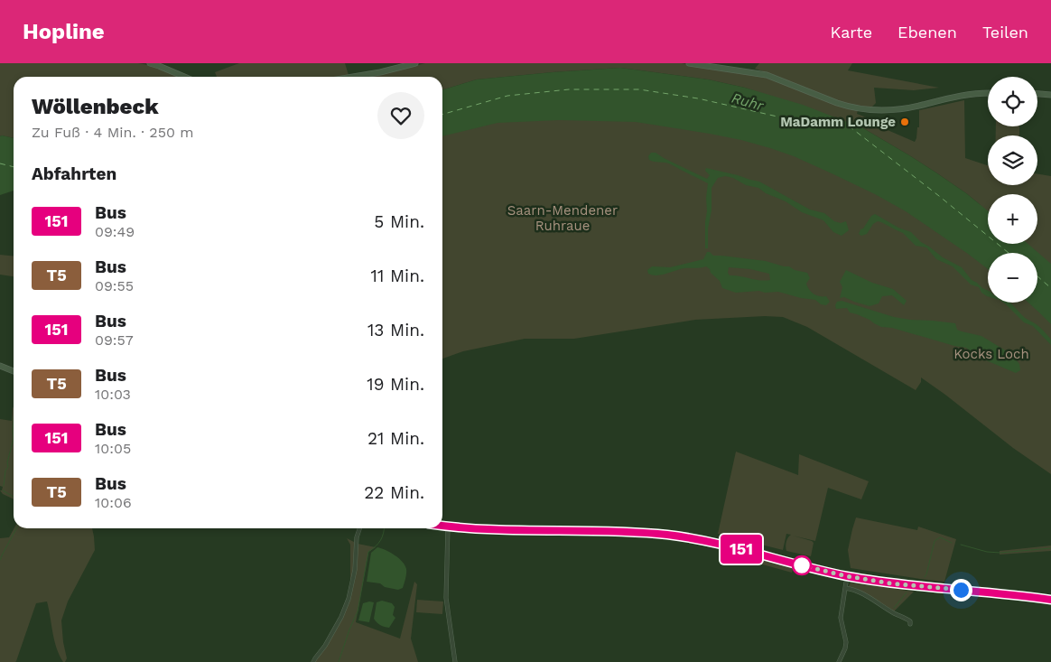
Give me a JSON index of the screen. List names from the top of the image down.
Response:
{
  "water": ["Ruhr"],
  "parks": ["Saarn-Mendener Ruhraue", "Kocks Loch"],
  "places": ["MaDamm Lounge"],
  "lines": ["bus line 151"],
  "page": {
    "header": "Hopline",
    "nav": ["Karte", "Ebenen", "Teilen"],
    "on_map": "151",
    "map_buttons": ["+", "−"],
    "heading": [
      ["Wöllenbeck", "Zu Fuß · 4 Min. · 250 m"],
      "Abfahrten"
    ],
    "list": [
      {
        "mark": "151",
        "name": "Bus",
        "note": "09:49",
        "value": "5 Min."
      },
      {
        "mark": "T5",
        "name": "Bus",
        "note": "09:55",
        "value": "11 Min."
      },
      {
        "mark": "151",
        "name": "Bus",
        "note": "09:57",
        "value": "13 Min."
      },
      {
        "mark": "T5",
        "name": "Bus",
        "note": "10:03",
        "value": "19 Min."
      },
      {
        "mark": "151",
        "name": "Bus",
        "note": "10:05",
        "value": "21 Min."
      },
      {
        "mark": "T5",
        "name": "Bus",
        "note": "10:06",
        "value": "22 Min."
      }
    ]
  }
}
